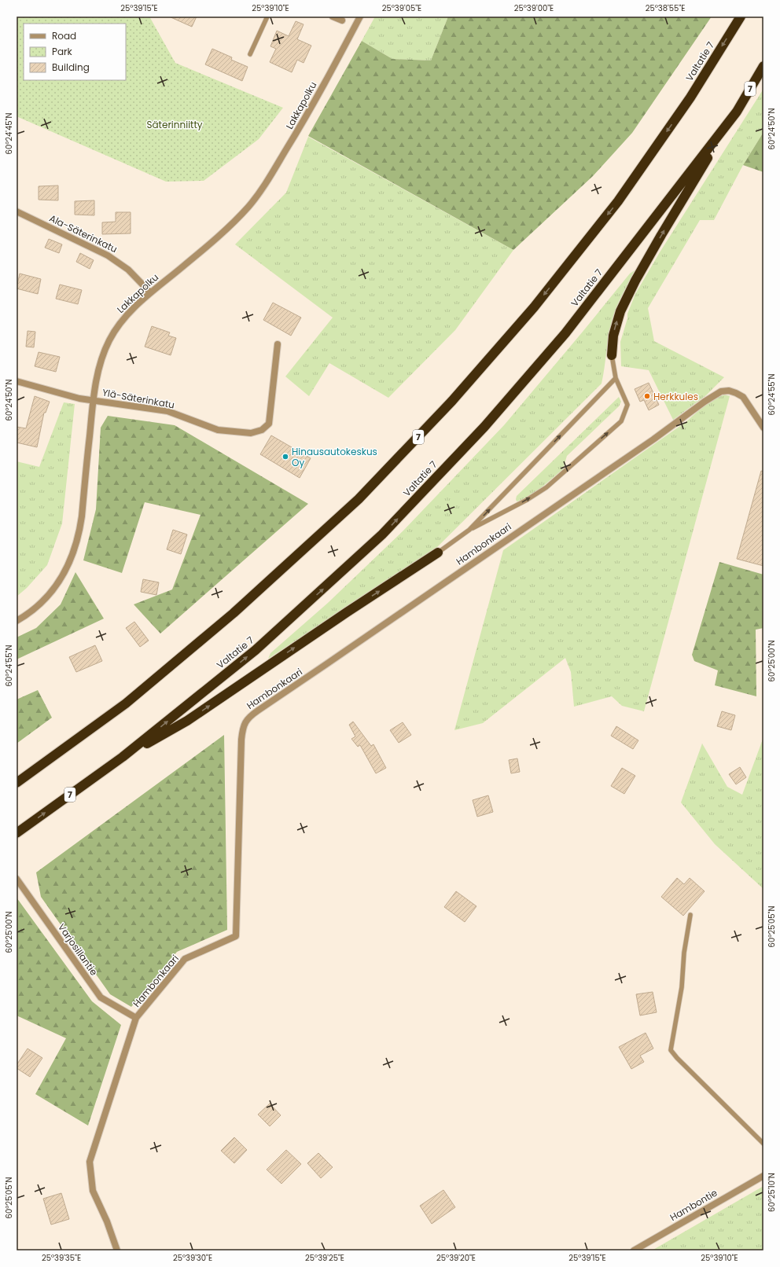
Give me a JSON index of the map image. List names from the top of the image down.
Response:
{
  "streets": {
    "highway": ["Valtatie 7", "7"],
    "street": [
      "Lakkapolku",
      "Ala-Säterinkatu",
      "Ylä-Säterinkatu",
      "Hambonkaari",
      "Varjosillantie",
      "Hambontie"
    ]
  },
  "crossings": [
    ["Lakkapolku", "Ala-Säterinkatu"],
    ["Lakkapolku", "Ylä-Säterinkatu"],
    ["Hambonkaari", "Varjosillantie"]
  ],
  "parks": ["Säterinniitty"],
  "places": ["Herkkules", "Hinausautokeskus Oy"],
  "legend": ["Road", "Park", "Building"],
  "coordinates": [
    "25°39'15\"E",
    "25°39'10\"E",
    "25°39'05\"E",
    "25°39'00\"E",
    "25°38'55\"E",
    "60°24'50\"N",
    "60°24'45\"N",
    "60°24'55\"N",
    "60°25'00\"N",
    "60°25'05\"N",
    "60°25'10\"N",
    "25°39'35\"E",
    "25°39'30\"E",
    "25°39'25\"E",
    "25°39'20\"E"
  ]
}
